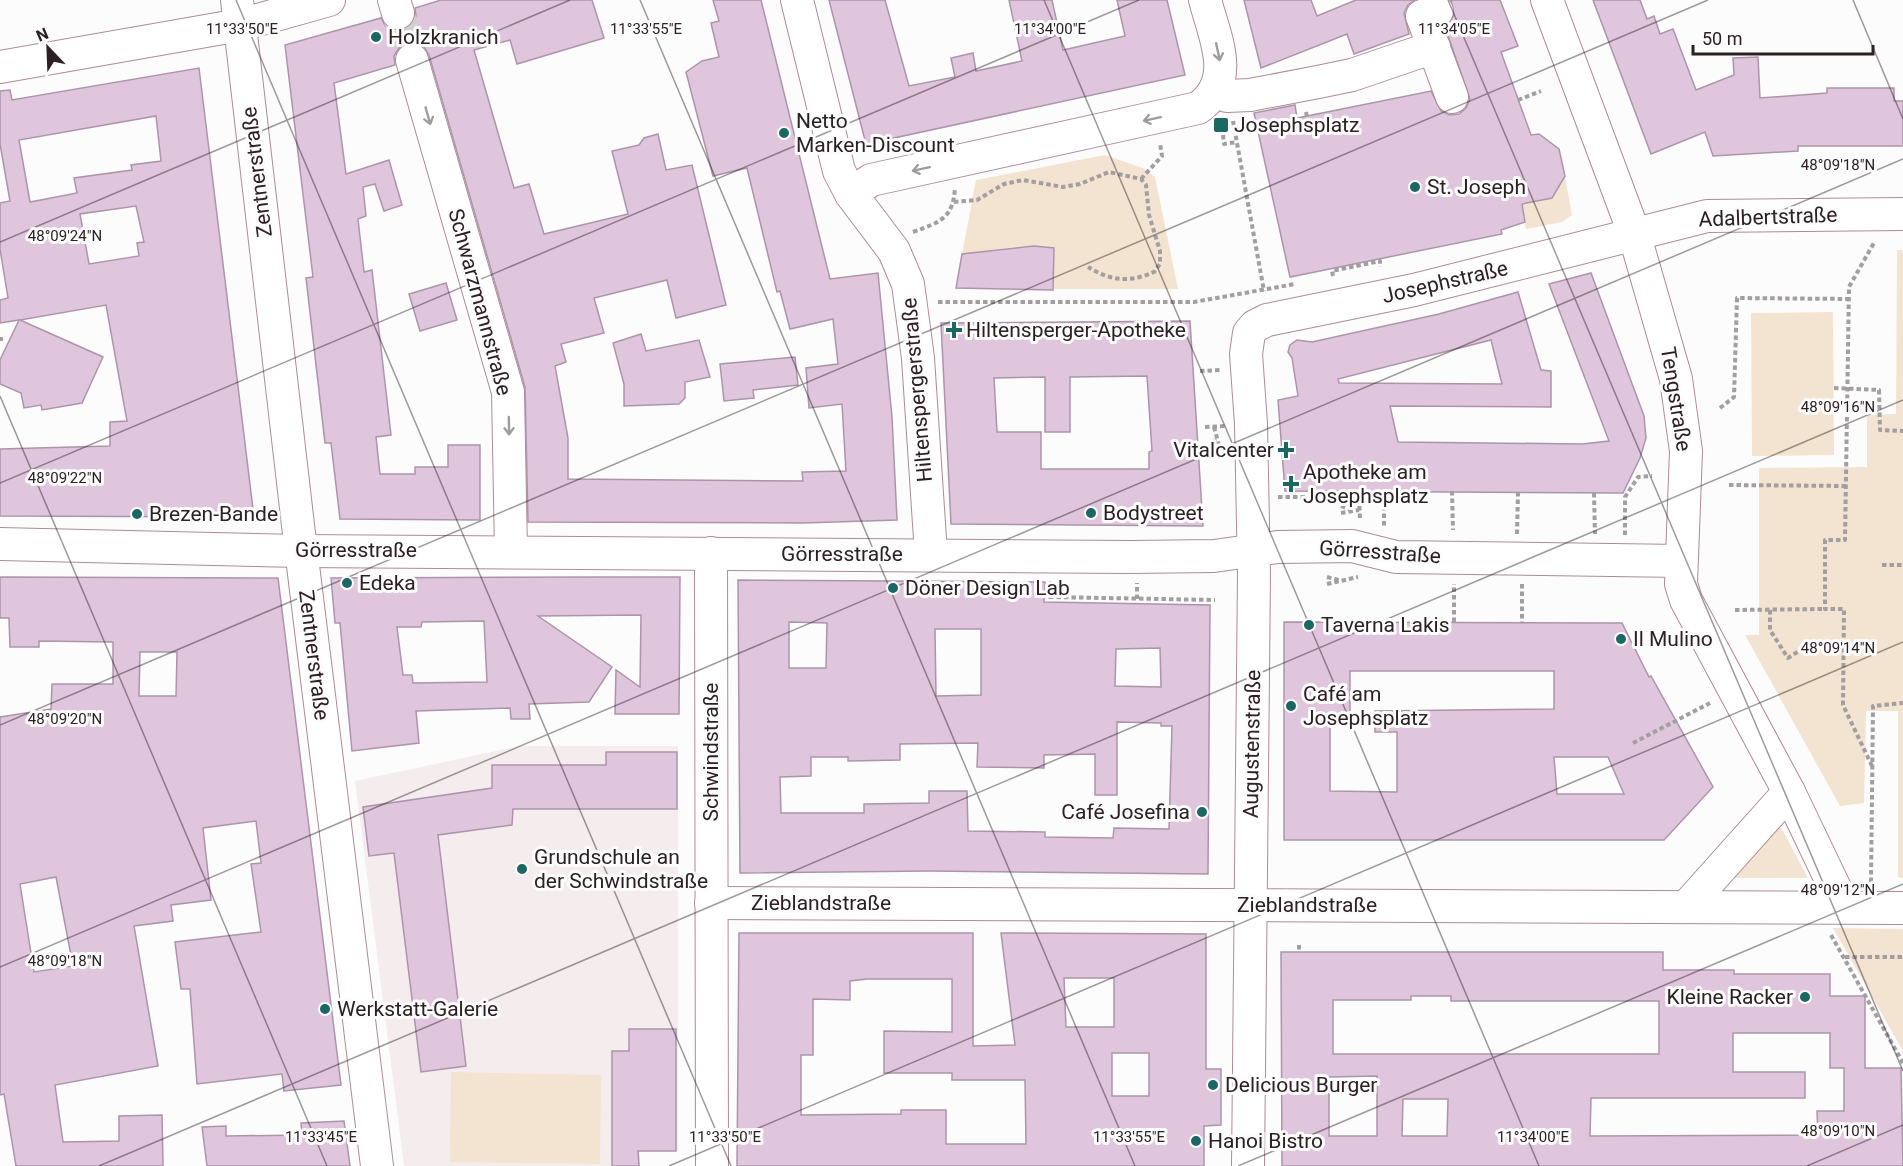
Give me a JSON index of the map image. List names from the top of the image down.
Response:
{
  "streets": {
    "street": [
      "Zentnerstraße",
      "Adalbertstraße",
      "Josephstraße",
      "Schwarzmannstraße",
      "Hiltenspergerstraße",
      "Tengstraße",
      "Görresstraße",
      "Augustenstraße",
      "Schwindstraße",
      "Zieblandstraße"
    ]
  },
  "crossings": [
    ["Zentnerstraße", "Görresstraße"],
    ["Adalbertstraße", "Josephstraße"],
    ["Adalbertstraße", "Tengstraße"],
    ["Josephstraße", "Tengstraße"],
    ["Josephstraße", "Augustenstraße"],
    ["Schwarzmannstraße", "Görresstraße"],
    ["Hiltenspergerstraße", "Görresstraße"],
    ["Tengstraße", "Görresstraße"],
    ["Tengstraße", "Zieblandstraße"],
    ["Görresstraße", "Augustenstraße"],
    ["Görresstraße", "Schwindstraße"],
    ["Augustenstraße", "Zieblandstraße"],
    ["Schwindstraße", "Zieblandstraße"]
  ],
  "one_way": ["Schwarzmannstraße"],
  "places": {
    "other": [
      "Holzkranich",
      "Netto Marken-Discount",
      "St. Joseph",
      "Bodystreet",
      "Brezen-Bande",
      "Edeka",
      "Döner Design Lab",
      "Taverna Lakis",
      "Il Mulino",
      "Café am Josephsplatz",
      "Café Josefina",
      "Grundschule an der Schwindstraße",
      "Kleine Racker",
      "Werkstatt-Galerie",
      "Delicious Burger",
      "Hanoi Bistro"
    ],
    "transit": ["Josephsplatz"],
    "health": ["Hiltensperger-Apotheke", "Vitalcenter", "Apotheke am Josephsplatz"]
  },
  "scale_bar": "50 m",
  "north": "top left",
  "coordinates": [
    "11°33'50\"E",
    "11°33'55\"E",
    "11°34'00\"E",
    "11°34'05\"E",
    "48°09'18\"N",
    "48°09'24\"N",
    "48°09'16\"N",
    "48°09'22\"N",
    "48°09'14\"N",
    "48°09'20\"N",
    "48°09'12\"N",
    "48°09'10\"N",
    "11°33'45\"E"
  ]
}
